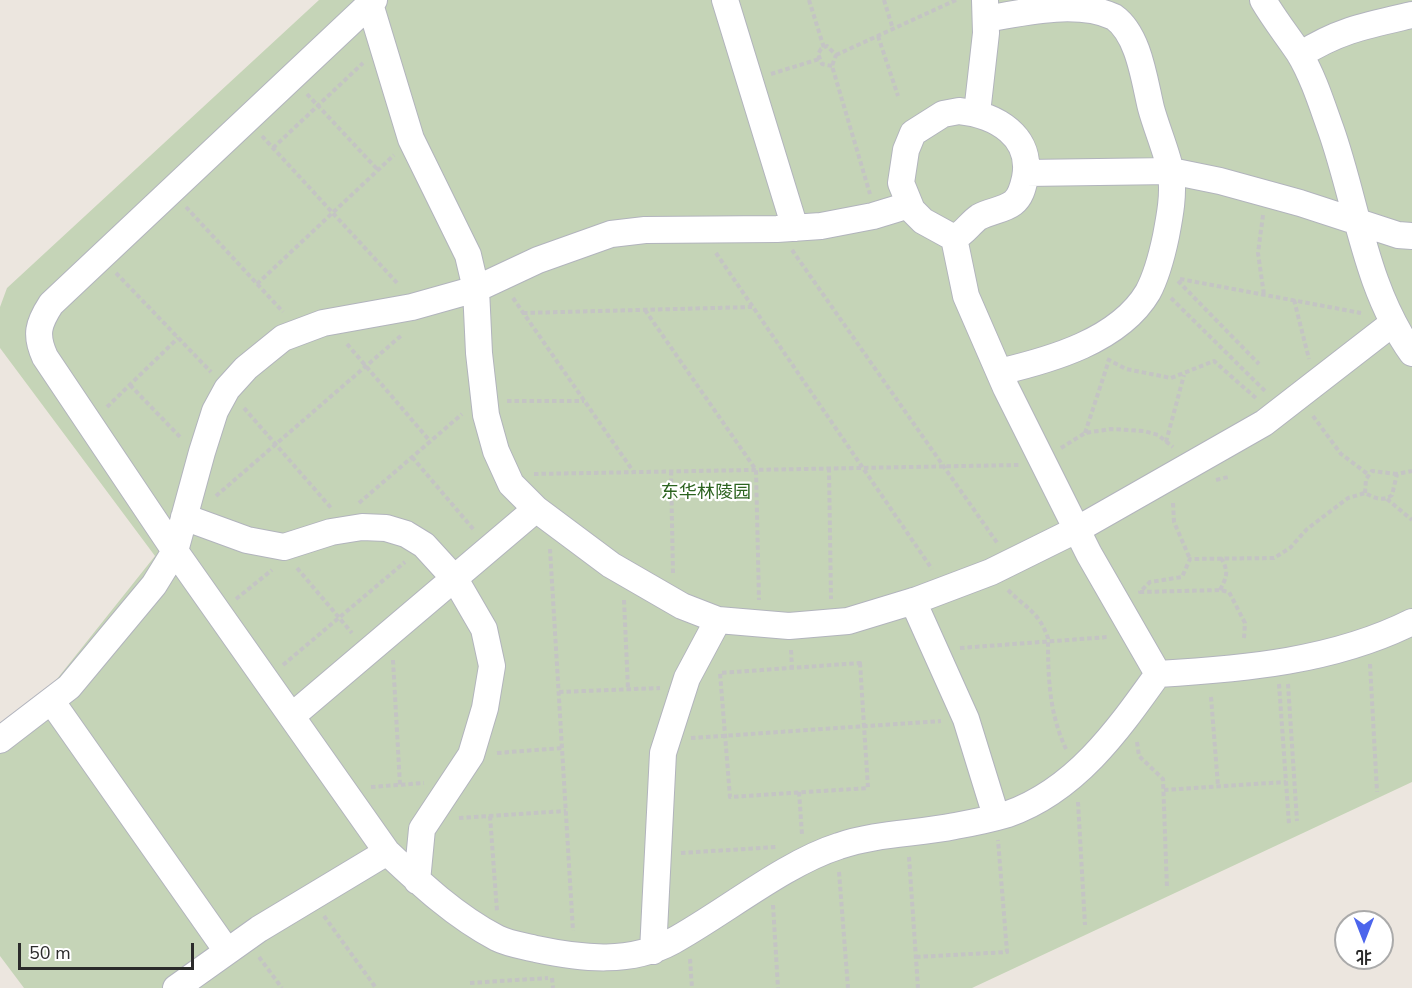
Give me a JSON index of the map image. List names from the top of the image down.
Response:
{
  "parks": ["东华林陵园"],
  "scale_bar": "50 m",
  "north": "bottom"
}
